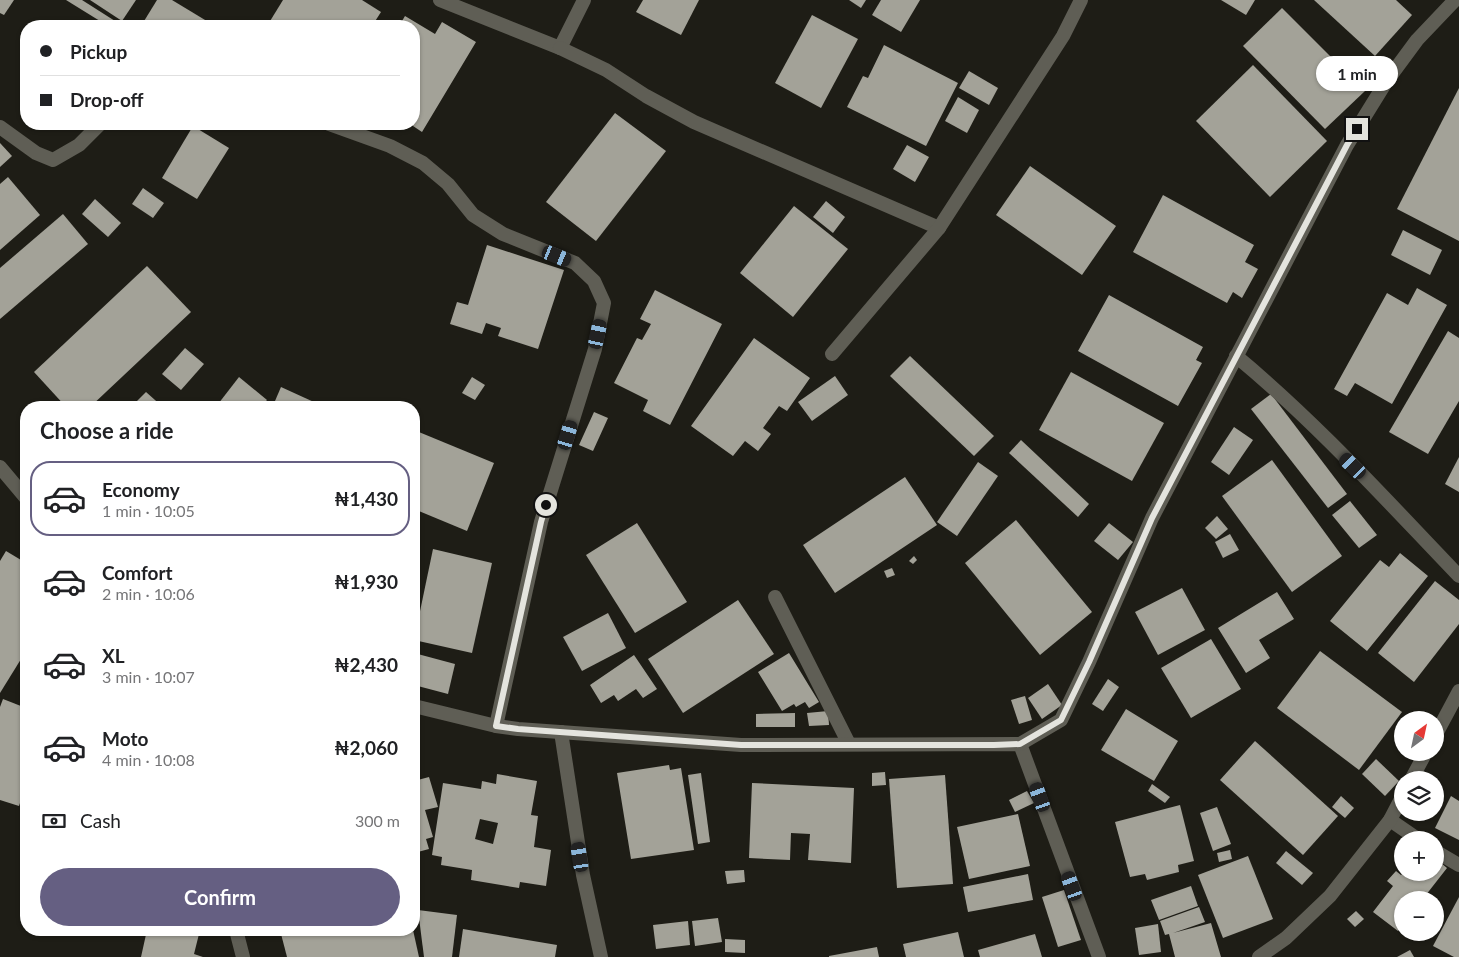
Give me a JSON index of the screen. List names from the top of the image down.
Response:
{
  "north": "top right",
  "page": {
    "banner": ["Pickup", "Drop-off"],
    "bubble": "1 min",
    "heading": "Choose a ride",
    "list": [
      {
        "name": "Economy",
        "note": "1 min · 10:05",
        "value": "₦1,430"
      },
      {
        "name": "Comfort",
        "note": "2 min · 10:06",
        "value": "₦1,930"
      },
      {
        "name": "XL",
        "note": "3 min · 10:07",
        "value": "₦2,430"
      },
      {
        "name": "Moto",
        "note": "4 min · 10:08",
        "value": "₦2,060"
      }
    ],
    "map_buttons": ["+", "−"],
    "pay": ["Cash", "300 m"],
    "buttons": "Confirm"
  }
}
